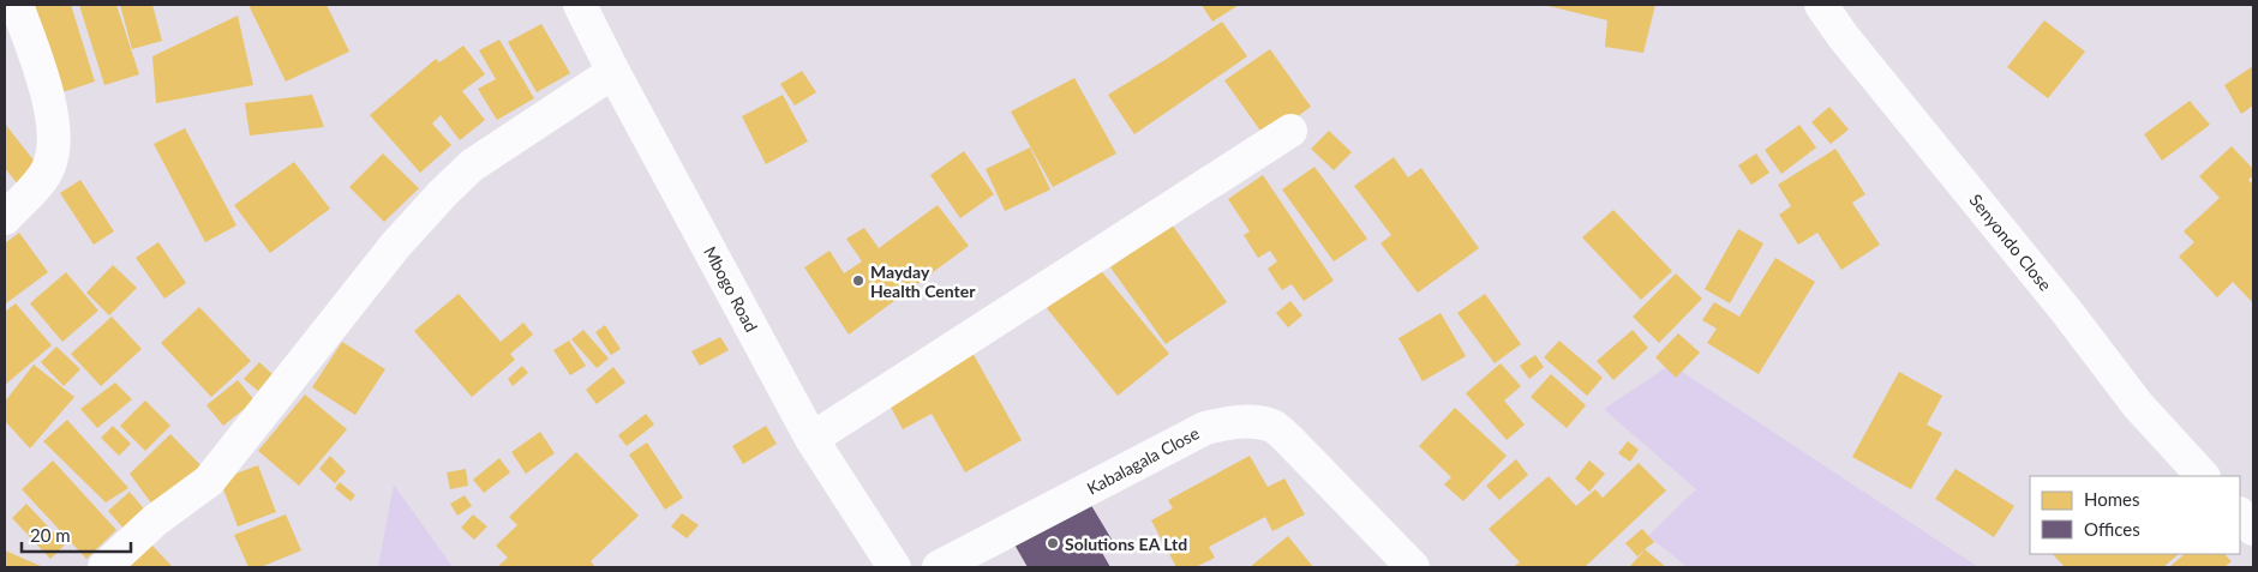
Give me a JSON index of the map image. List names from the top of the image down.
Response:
{
  "streets": {
    "street": ["Senyondo Close", "Mbogo Road", "Kabalagala Close"]
  },
  "places": ["Mayday Health Center", "Solutions EA Ltd"],
  "legend": ["Homes", "Offices"],
  "scale_bar": "20 m"
}
